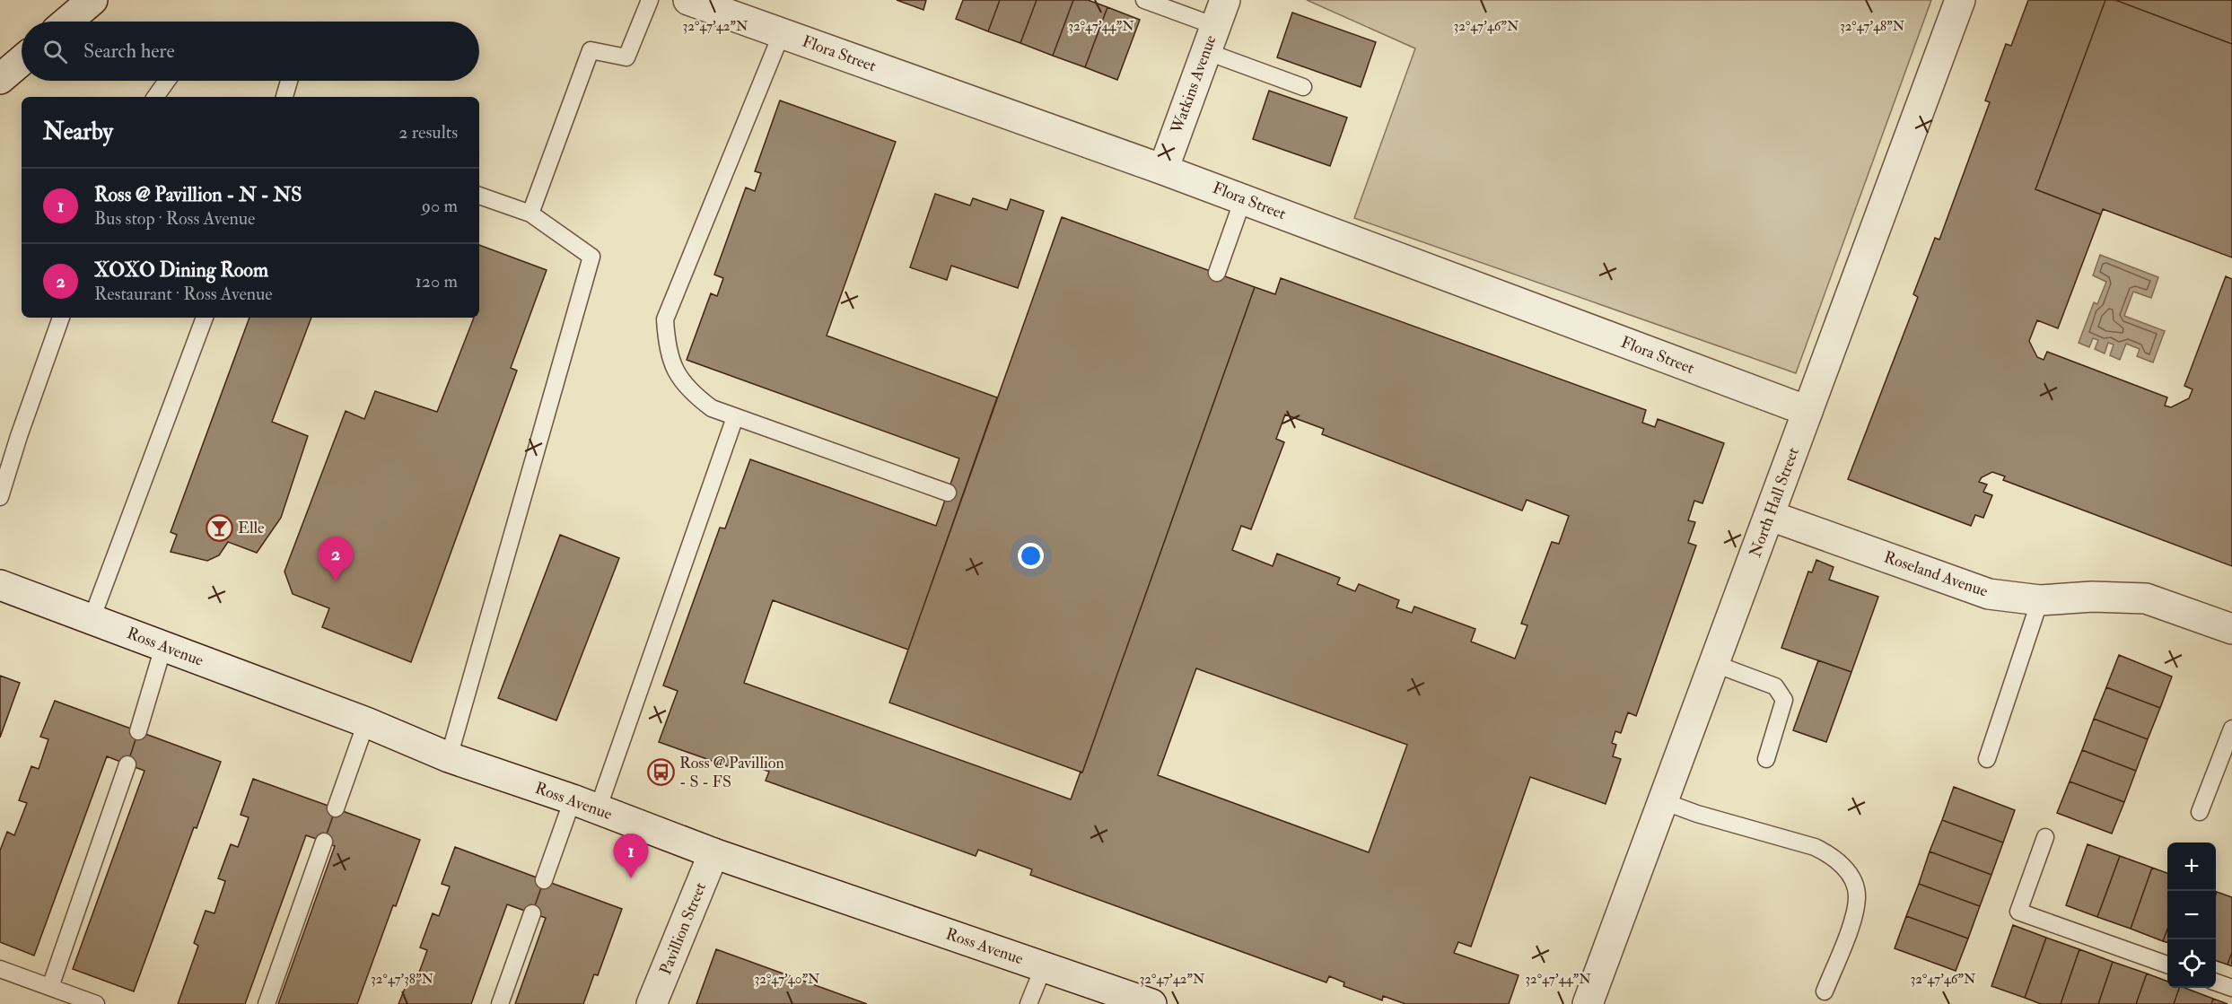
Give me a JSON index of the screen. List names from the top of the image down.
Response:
{
  "streets": {
    "street": [
      "Flora Street",
      "Watkins Avenue",
      "North Hall Street",
      "Roseland Avenue",
      "Ross Avenue",
      "Pavillion Street"
    ]
  },
  "crossings": [
    ["Flora Street", "Watkins Avenue"],
    ["Flora Street", "North Hall Street"],
    ["North Hall Street", "Roseland Avenue"],
    ["Ross Avenue", "Pavillion Street"]
  ],
  "places": {
    "bar": ["Elle"],
    "bus stop": ["Ross @ Pavillion - S - FS"]
  },
  "page": {
    "search": "Search here",
    "heading": ["Nearby", "2 results"],
    "list": [
      {
        "mark": "1",
        "name": "Ross @ Pavillion - N - NS",
        "note": "Bus stop · Ross Avenue",
        "value": "90 m"
      },
      {
        "mark": "2",
        "name": "XOXO Dining Room",
        "note": "Restaurant · Ross Avenue",
        "value": "120 m"
      }
    ],
    "pins": ["2", "1"],
    "map_buttons": ["+", "−"]
  },
  "coordinates": [
    "32°47'42\"N",
    "32°47'44\"N",
    "32°47'46\"N",
    "32°47'48\"N",
    "32°47'38\"N",
    "32°47'40\"N"
  ]
}
